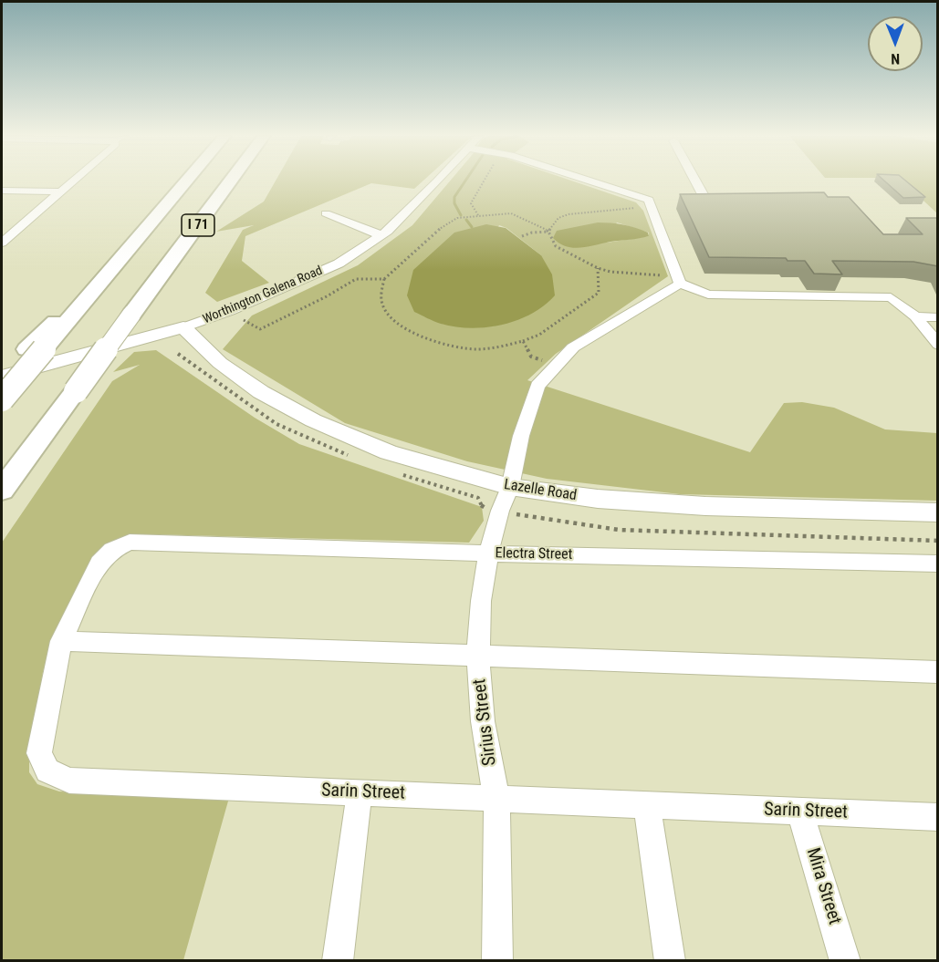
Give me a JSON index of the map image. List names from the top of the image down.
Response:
{
  "streets": {
    "highway": ["I 71"],
    "main road": ["Worthington Galena Road", "Lazelle Road"],
    "street": [
      "Electra Street",
      "Sirius Street",
      "Sarin Street",
      "Mira Street"
    ]
  },
  "crossings": [
    ["Worthington Galena Road", "Lazelle Road"],
    ["Lazelle Road", "Sirius Street"],
    ["Electra Street", "Sirius Street"],
    ["Electra Street", "Sarin Street"],
    ["Sirius Street", "Sarin Street"],
    ["Sarin Street", "Mira Street"]
  ],
  "north": "bottom"
}
